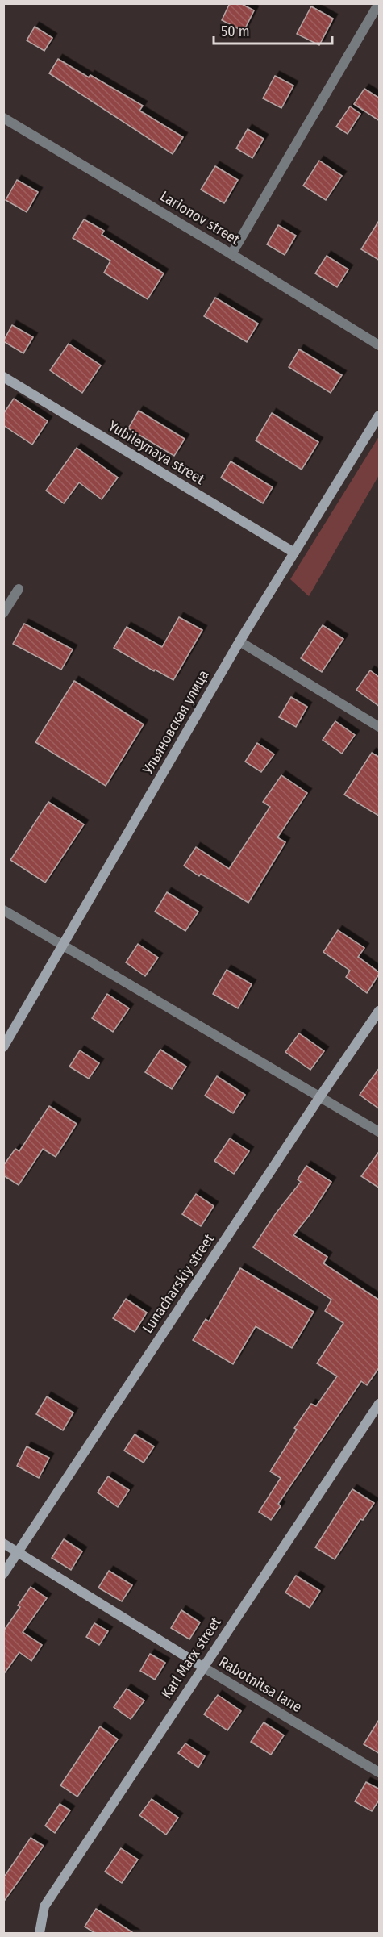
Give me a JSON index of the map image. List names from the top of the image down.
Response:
{
  "streets": {
    "street": [
      "Larionov street",
      "Yubileynaya street",
      "Ульяновская улица",
      "Lunacharskiy street",
      "Karl Marx street",
      "Rabotnitsa lane"
    ]
  },
  "crossings": [
    ["Yubileynaya street", "Ульяновская улица"],
    ["Lunacharskiy street", "Rabotnitsa lane"],
    ["Karl Marx street", "Rabotnitsa lane"]
  ],
  "scale_bar": "50 m"
}
